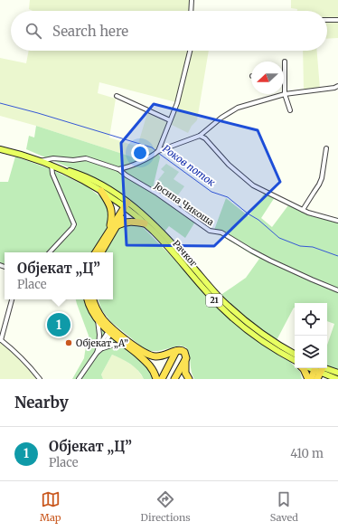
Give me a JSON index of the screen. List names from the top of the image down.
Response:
{
  "streets": {
    "main road": ["Рачког", "21"],
    "street": ["Јосипа Чикоша"]
  },
  "crossings": [
    ["Јосипа Чикоша", "Рачког"]
  ],
  "water": ["Роков поток"],
  "places": ["Објекат „А”"],
  "north": "left",
  "page": {
    "search": "Search here",
    "popup": ["Објекат „Ц”", "Place"],
    "pins": "1",
    "heading": "Nearby",
    "list": [
      {
        "mark": "1",
        "name": "Објекат „Ц”",
        "note": "Place",
        "value": "410 m"
      }
    ],
    "nav": ["Map", "Directions", "Saved"]
  }
}
